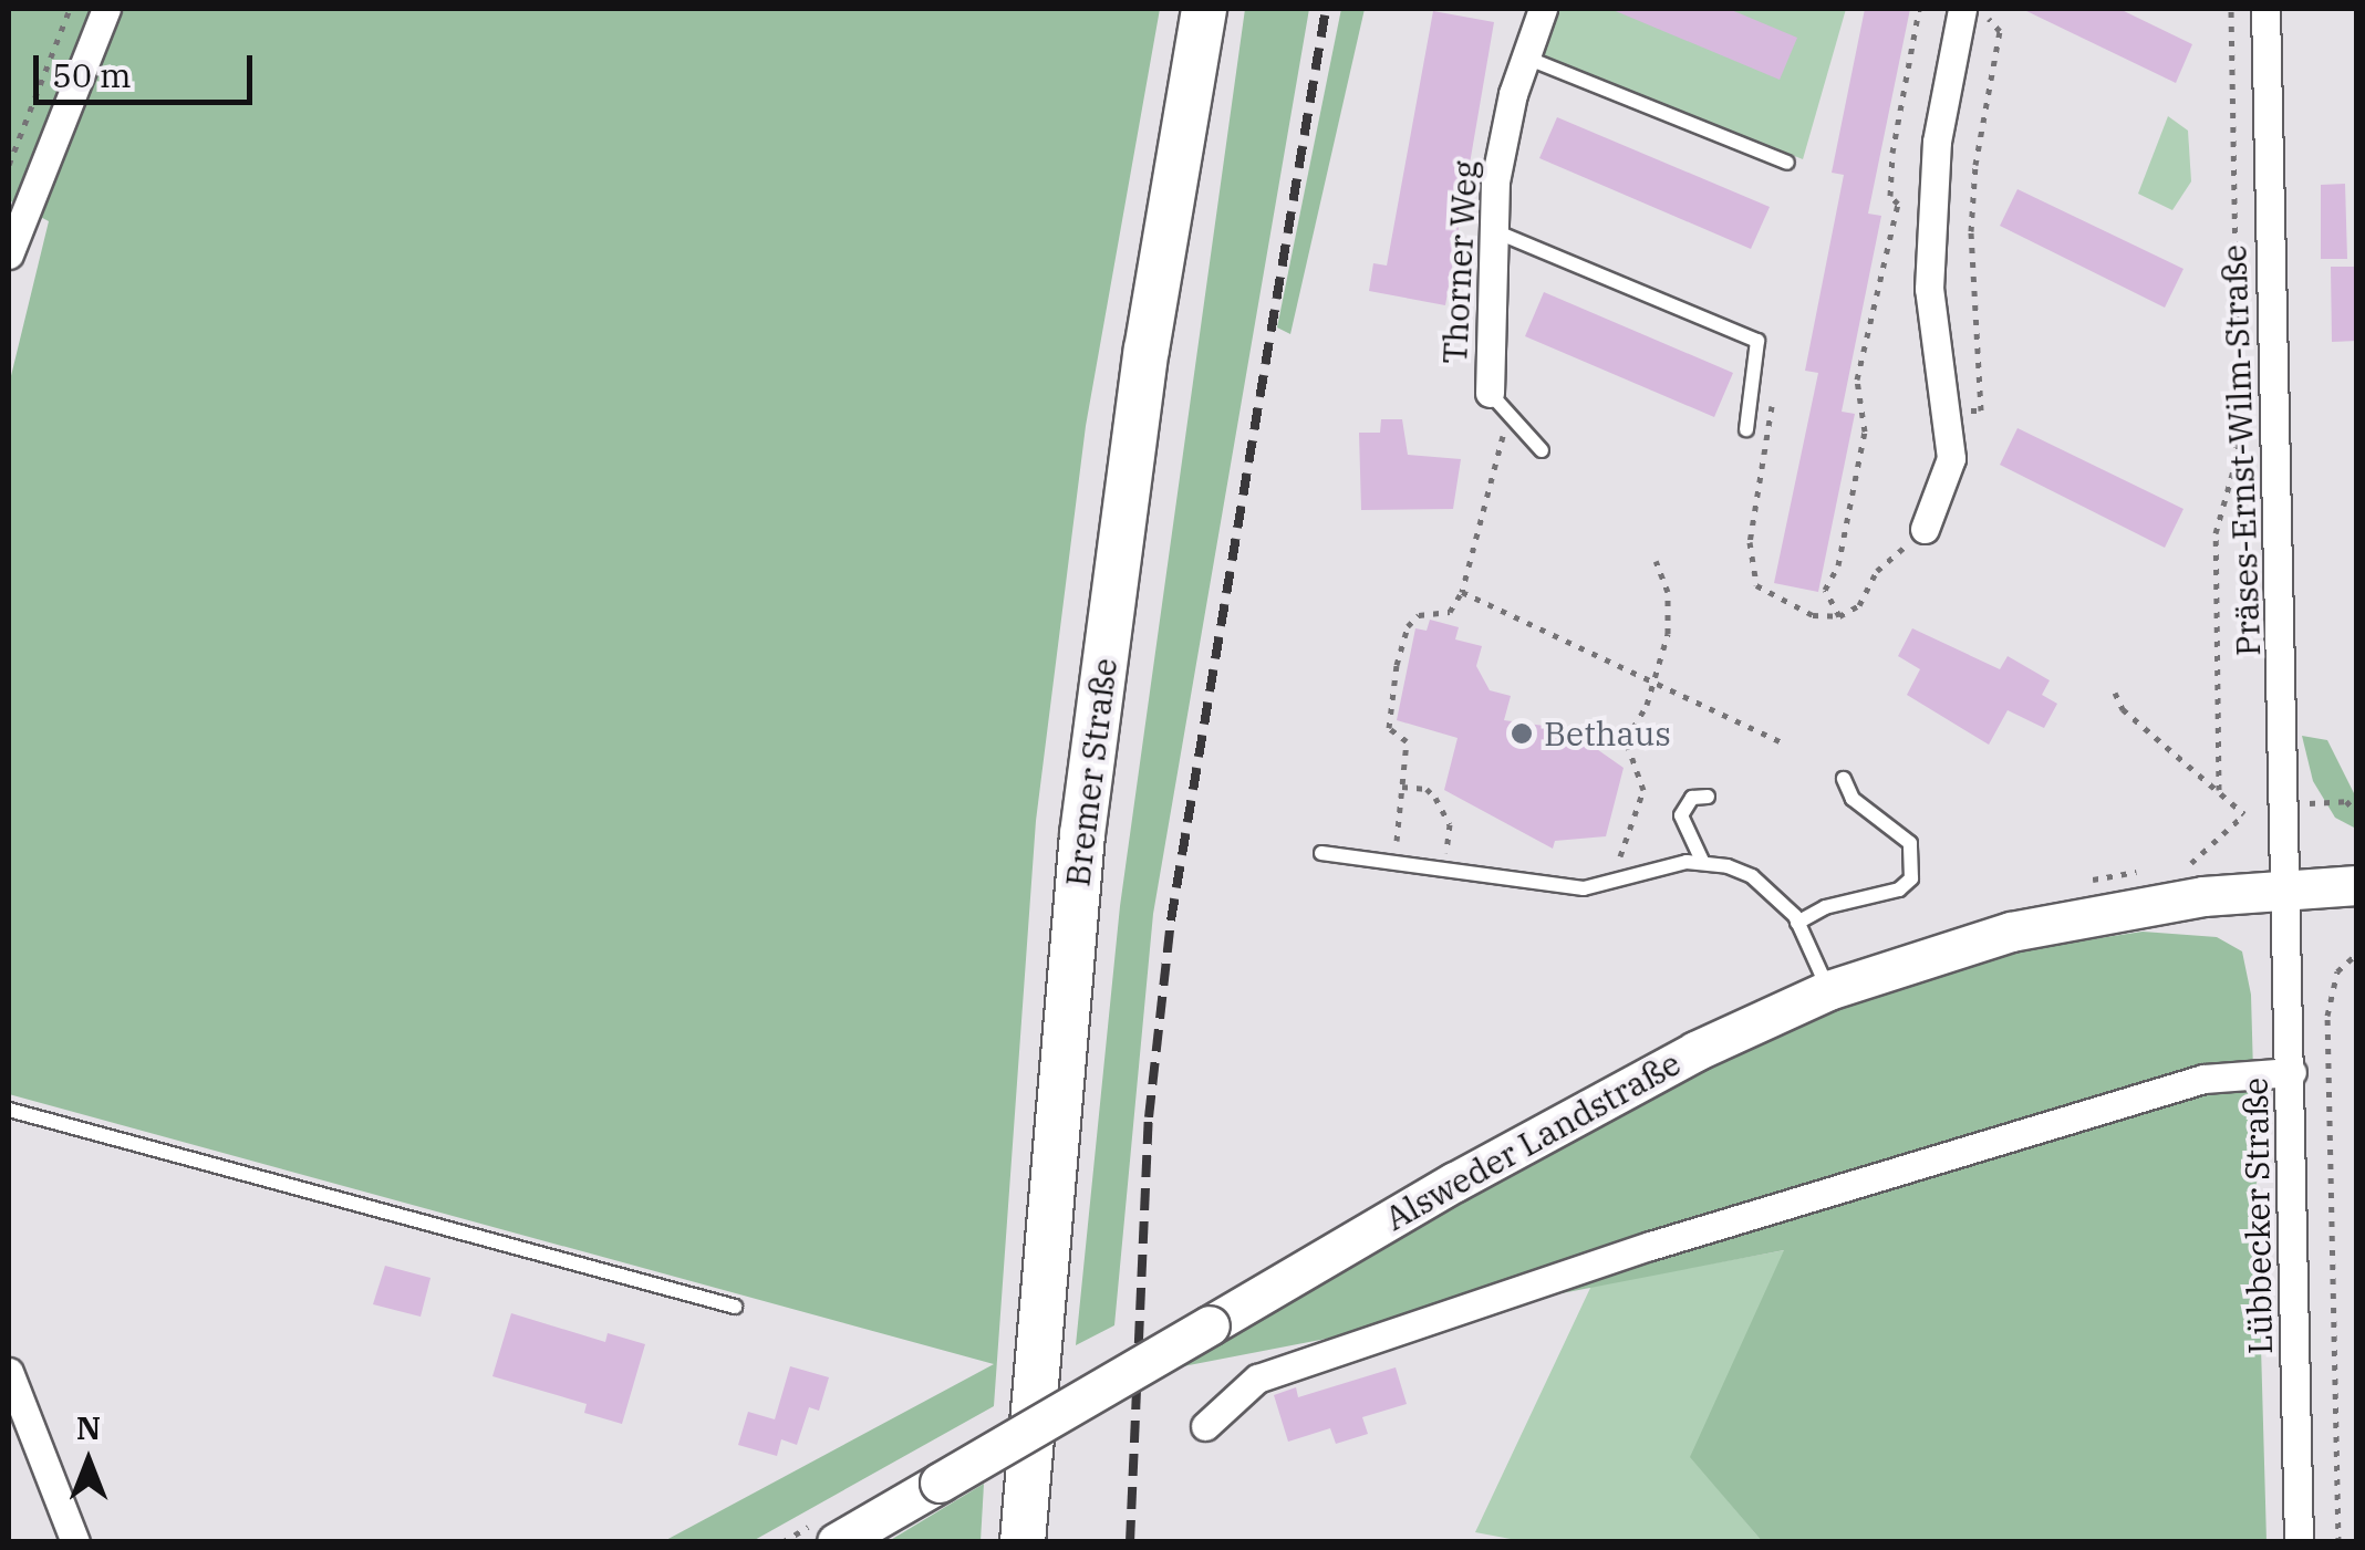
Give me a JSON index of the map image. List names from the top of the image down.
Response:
{
  "streets": {
    "main road": ["Bremer Straße", "Alsweder Landstraße"],
    "street": ["Thorner Weg", "Präses-Ernst-Wilm-Straße", "Lübbecker Straße"]
  },
  "crossings": [
    ["Präses-Ernst-Wilm-Straße", "Alsweder Landstraße"],
    ["Präses-Ernst-Wilm-Straße", "Lübbecker Straße"],
    ["Alsweder Landstraße", "Lübbecker Straße"]
  ],
  "places": ["Bethaus"],
  "scale_bar": "50 m",
  "north": "top"
}
